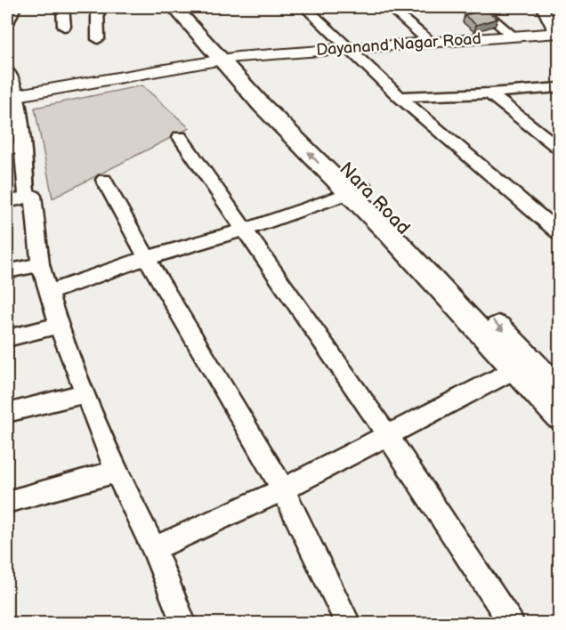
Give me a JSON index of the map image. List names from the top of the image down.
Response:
{
  "streets": {
    "main road": ["Nara Road"],
    "street": ["Dayanand Nagar Road"]
  },
  "crossings": [
    ["Dayanand Nagar Road", "Nara Road"]
  ]
}
